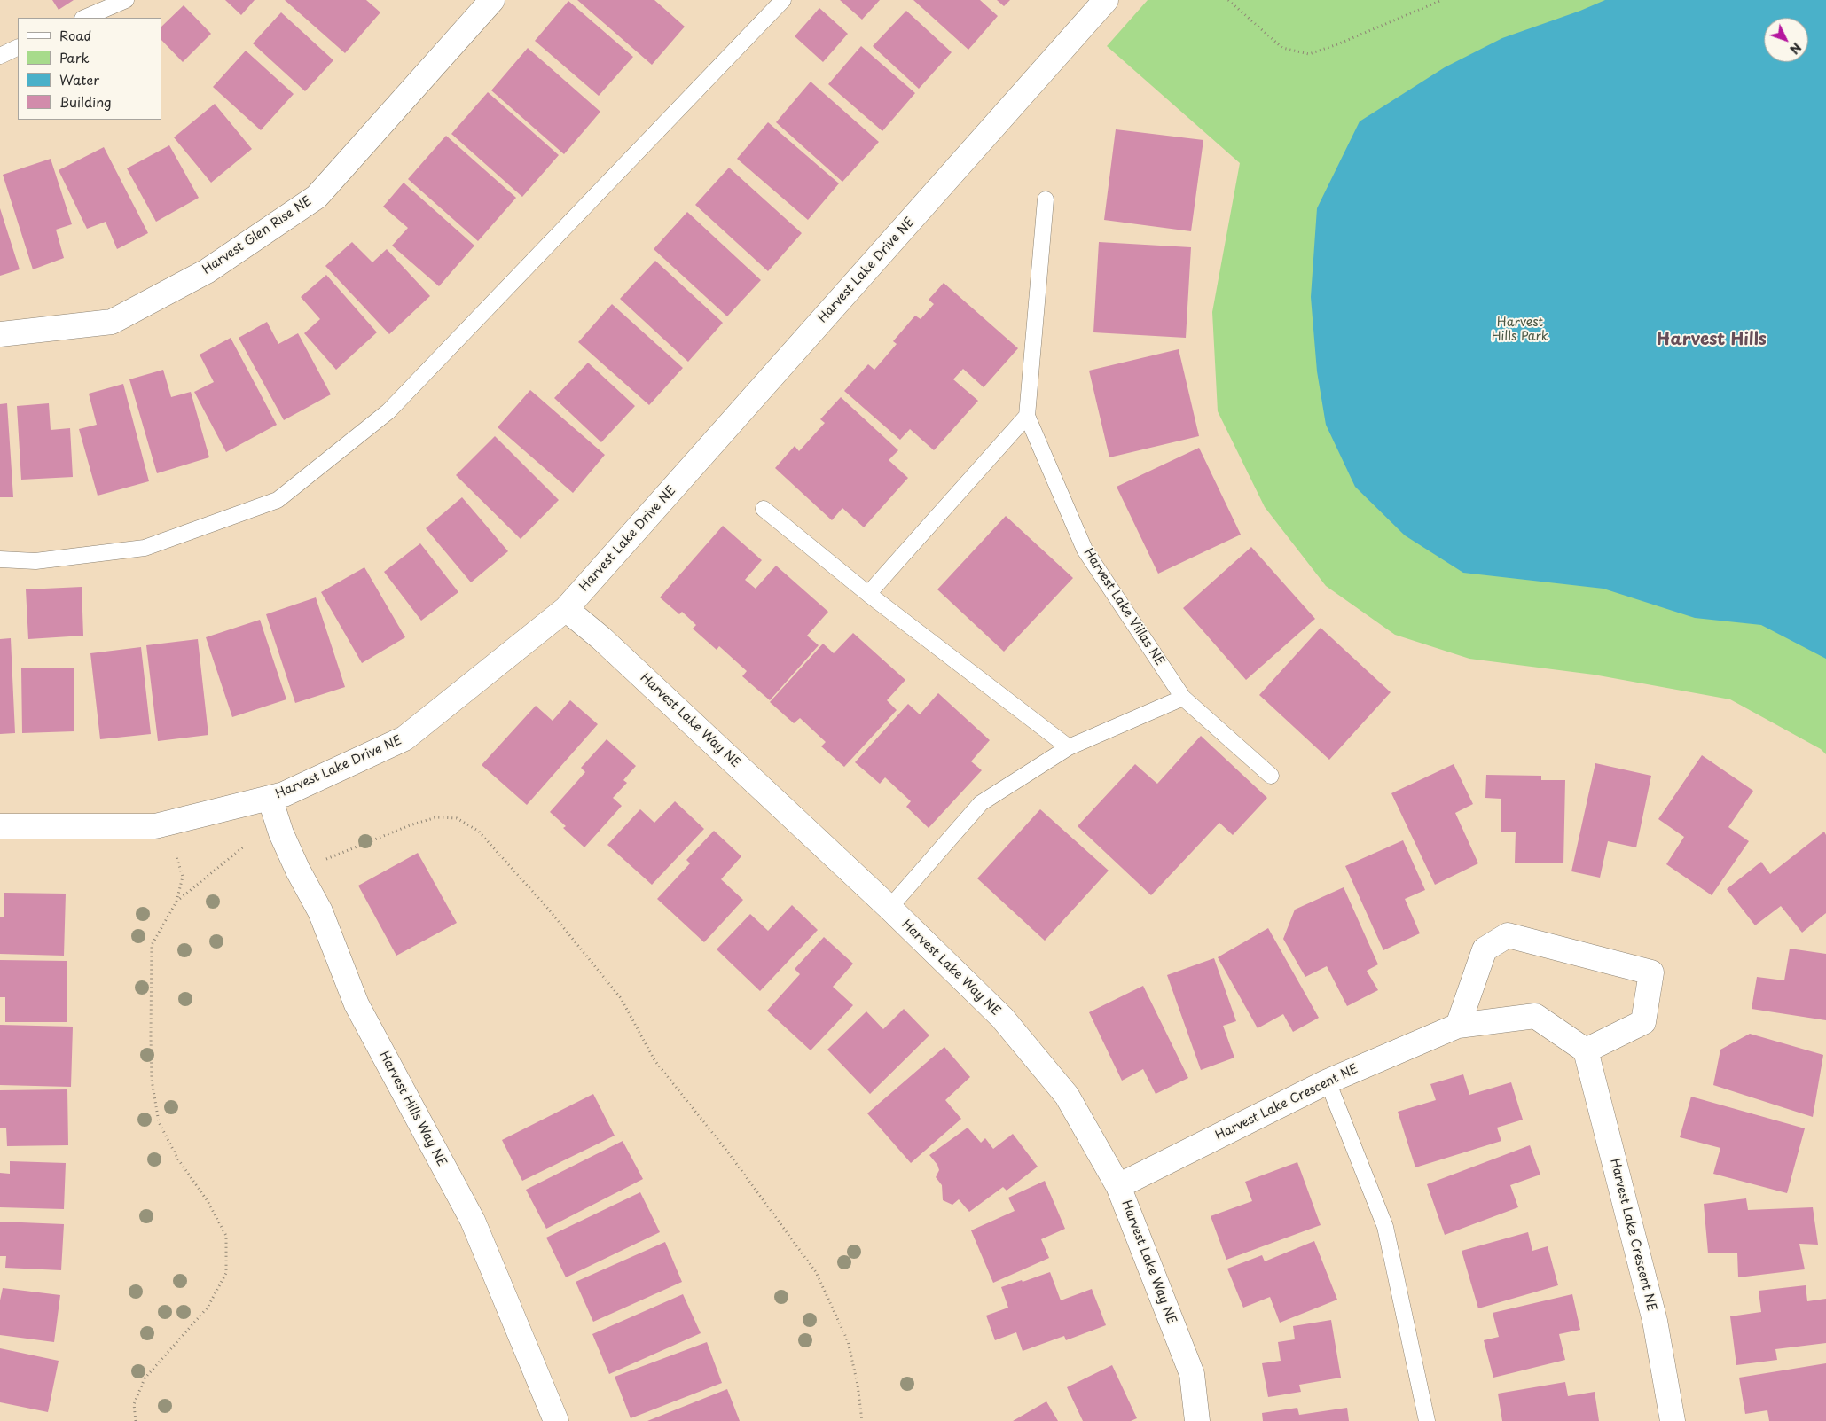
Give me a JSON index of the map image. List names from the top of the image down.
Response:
{
  "streets": {
    "street": [
      "Harvest Glen Rise NE",
      "Harvest Lake Drive NE",
      "Harvest Lake Way NE",
      "Harvest Lake Crescent NE",
      "Harvest Hills Way NE"
    ],
    "lane": ["Harvest Lake Villas NE"]
  },
  "crossings": [
    ["Harvest Lake Drive NE", "Harvest Lake Way NE"],
    ["Harvest Lake Drive NE", "Harvest Hills Way NE"],
    ["Harvest Lake Way NE", "Harvest Lake Crescent NE"]
  ],
  "districts": ["Harvest Hills"],
  "parks": ["Harvest Hills Park"],
  "legend": [
    "Road",
    "Park",
    "Water",
    "Building"
  ],
  "north": "bottom right"
}
